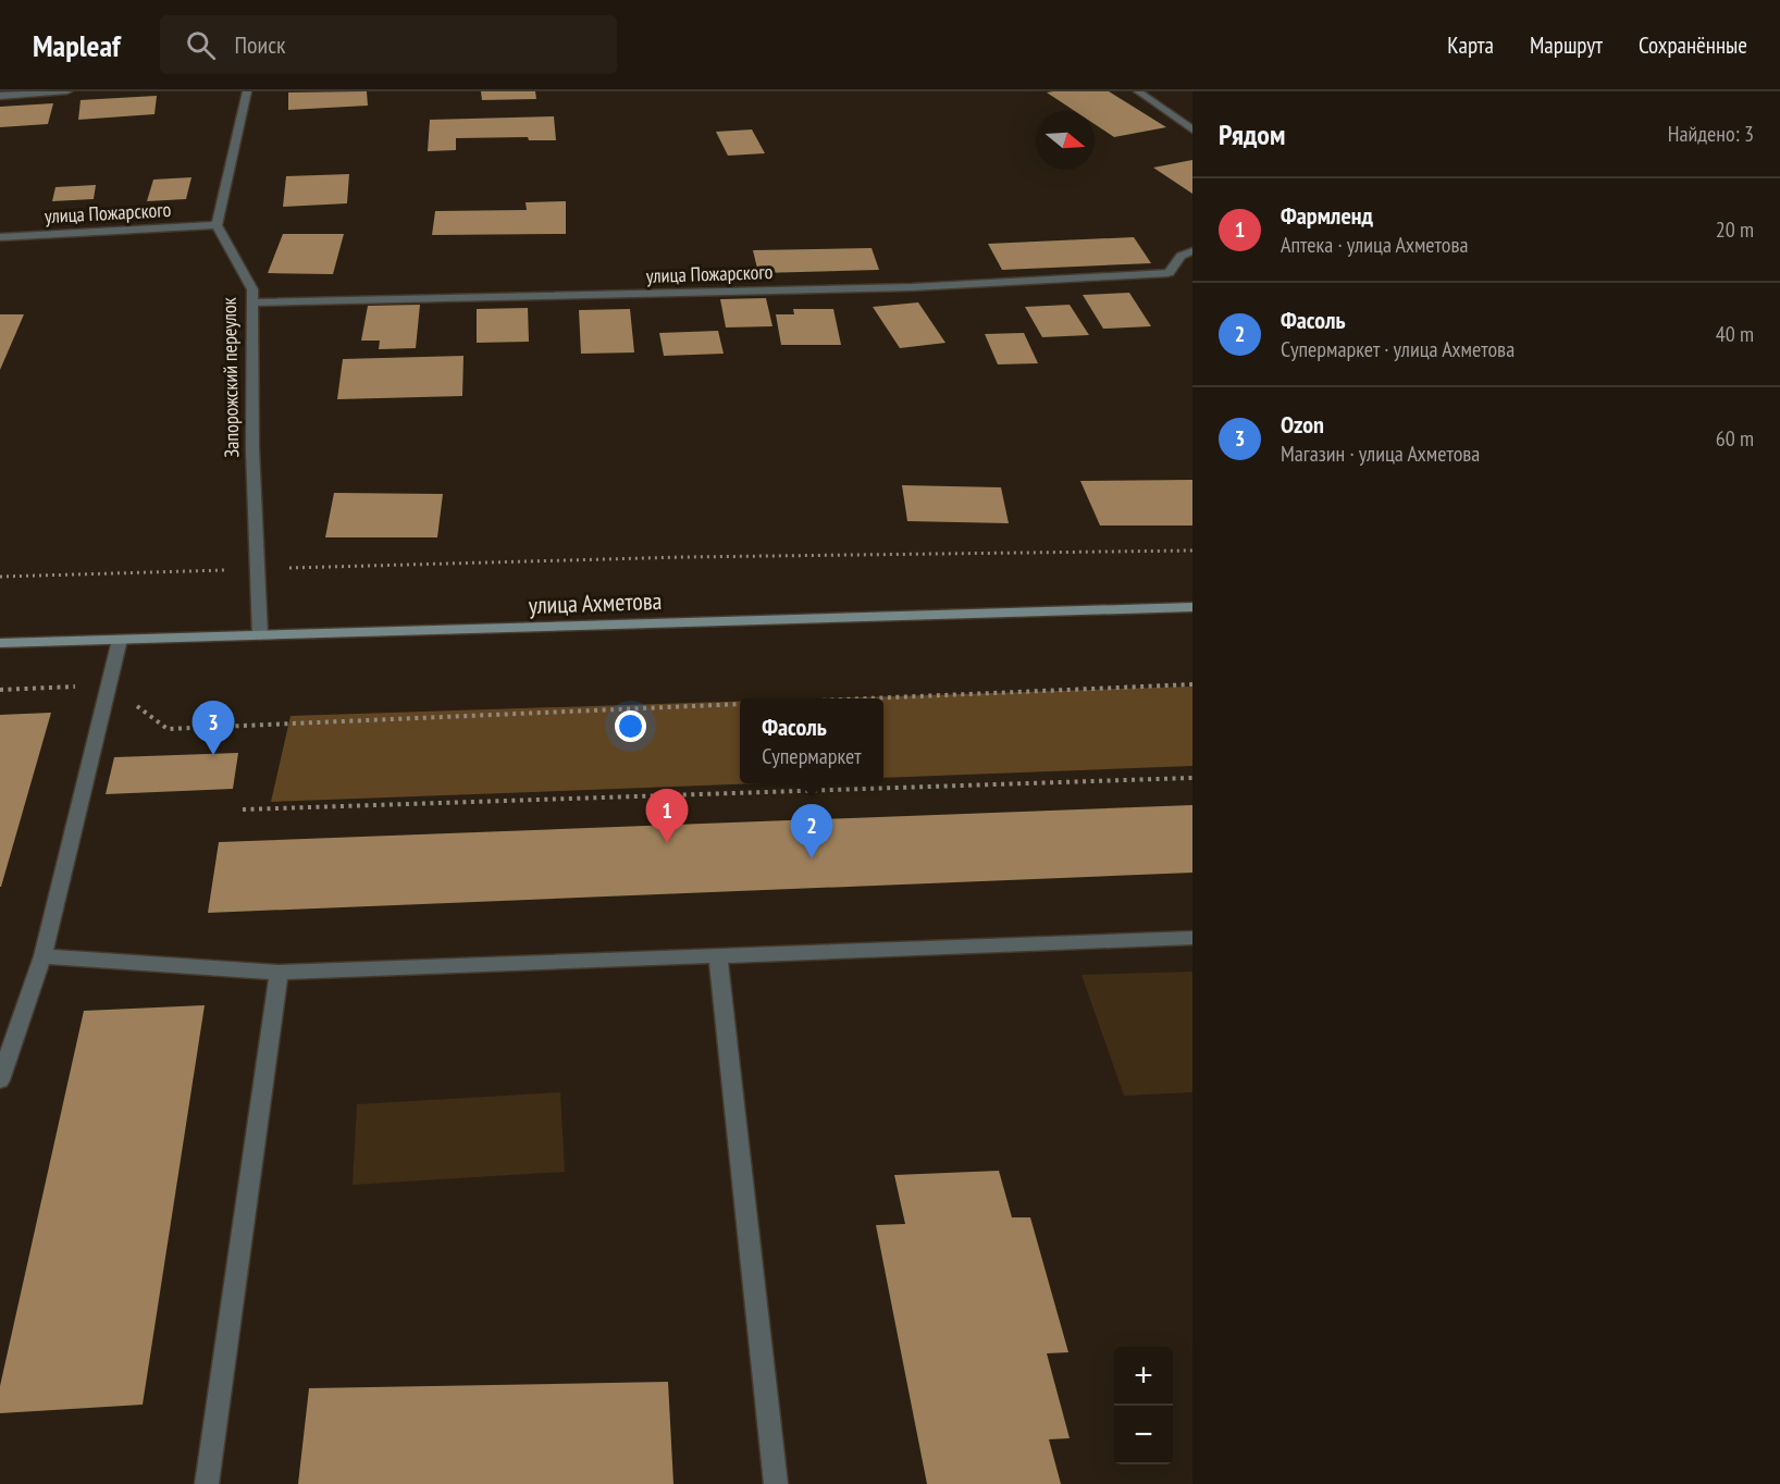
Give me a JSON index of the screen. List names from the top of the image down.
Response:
{
  "streets": {
    "main road": ["улица Ахметова"],
    "street": ["улица Пожарского", "Запорожский переулок"]
  },
  "crossings": [
    ["улица Пожарского", "Запорожский переулок"],
    ["Запорожский переулок", "улица Ахметова"]
  ],
  "north": "right",
  "page": {
    "header": "Mapleaf",
    "search": "Поиск",
    "nav": ["Карта", "Маршрут", "Сохранённые"],
    "heading": ["Рядом", "Найдено: 3"],
    "list": [
      {
        "mark": "1",
        "name": "Фармленд",
        "note": "Аптека · улица Ахметова",
        "value": "20 m"
      },
      {
        "mark": "2",
        "name": "Фасоль",
        "note": "Супермаркет · улица Ахметова",
        "value": "40 m"
      },
      {
        "mark": "3",
        "name": "Ozon",
        "note": "Магазин · улица Ахметова",
        "value": "60 m"
      }
    ],
    "popup": ["Фасоль", "Супермаркет"],
    "pins": ["3", "1", "2"],
    "map_buttons": ["+", "−"]
  }
}
